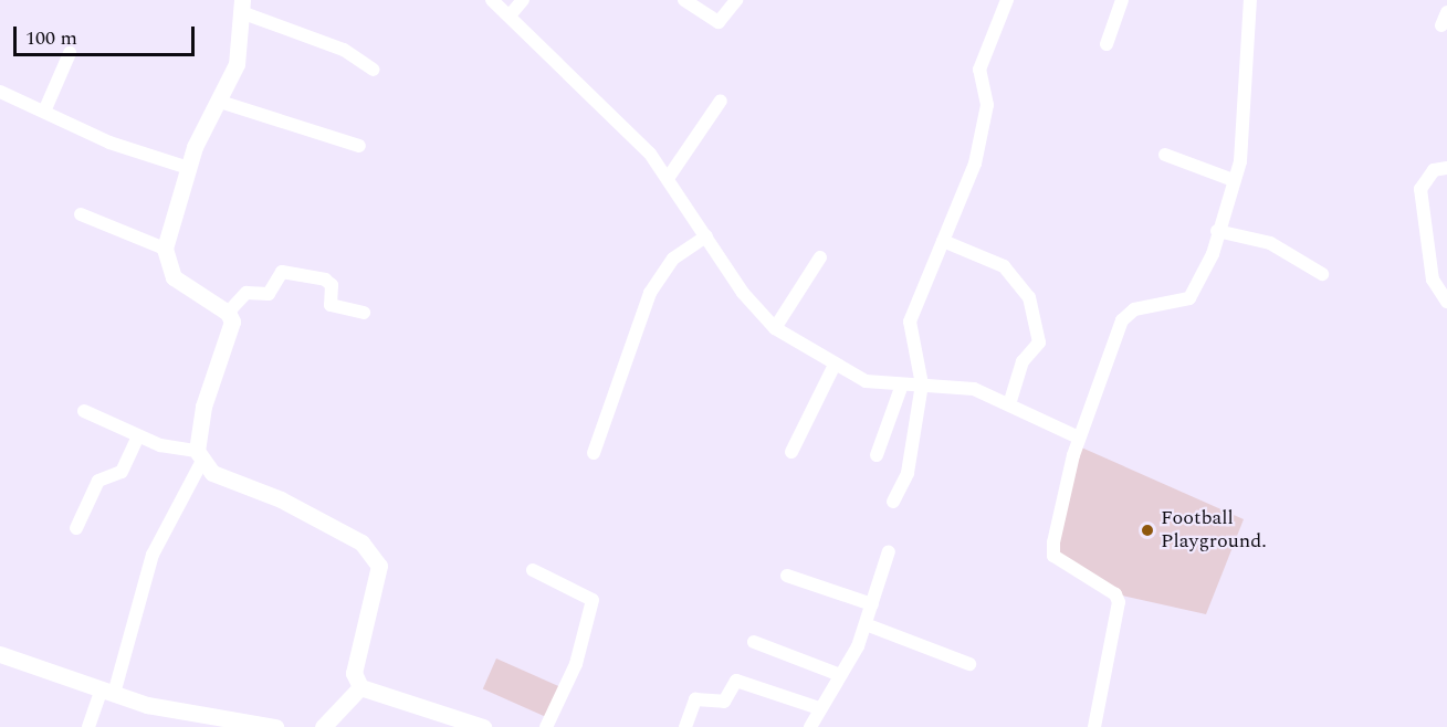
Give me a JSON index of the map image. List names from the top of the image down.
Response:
{
  "places": ["Football Playground."],
  "scale_bar": "100 m"
}
